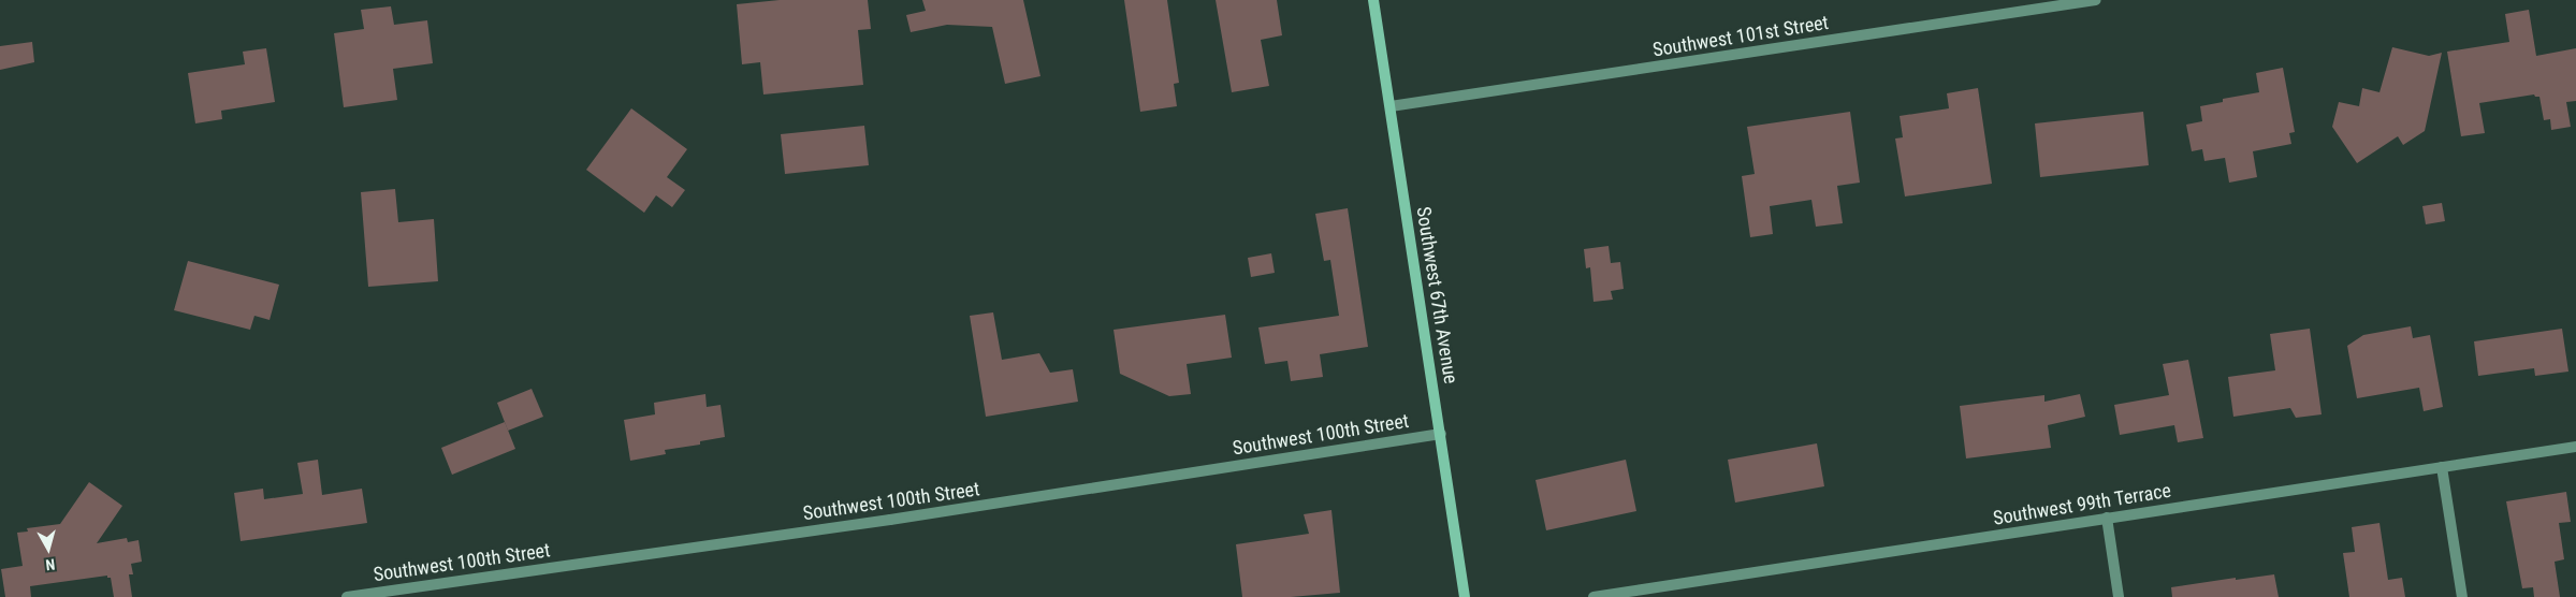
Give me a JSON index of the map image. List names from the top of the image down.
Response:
{
  "streets": {
    "main road": ["Southwest 67th Avenue"],
    "street": ["Southwest 101st Street", "Southwest 100th Street", "Southwest 99th Terrace"]
  },
  "crossings": [
    ["Southwest 101st Street", "Southwest 67th Avenue"],
    ["Southwest 67th Avenue", "Southwest 100th Street"]
  ],
  "north": "bottom"
}
